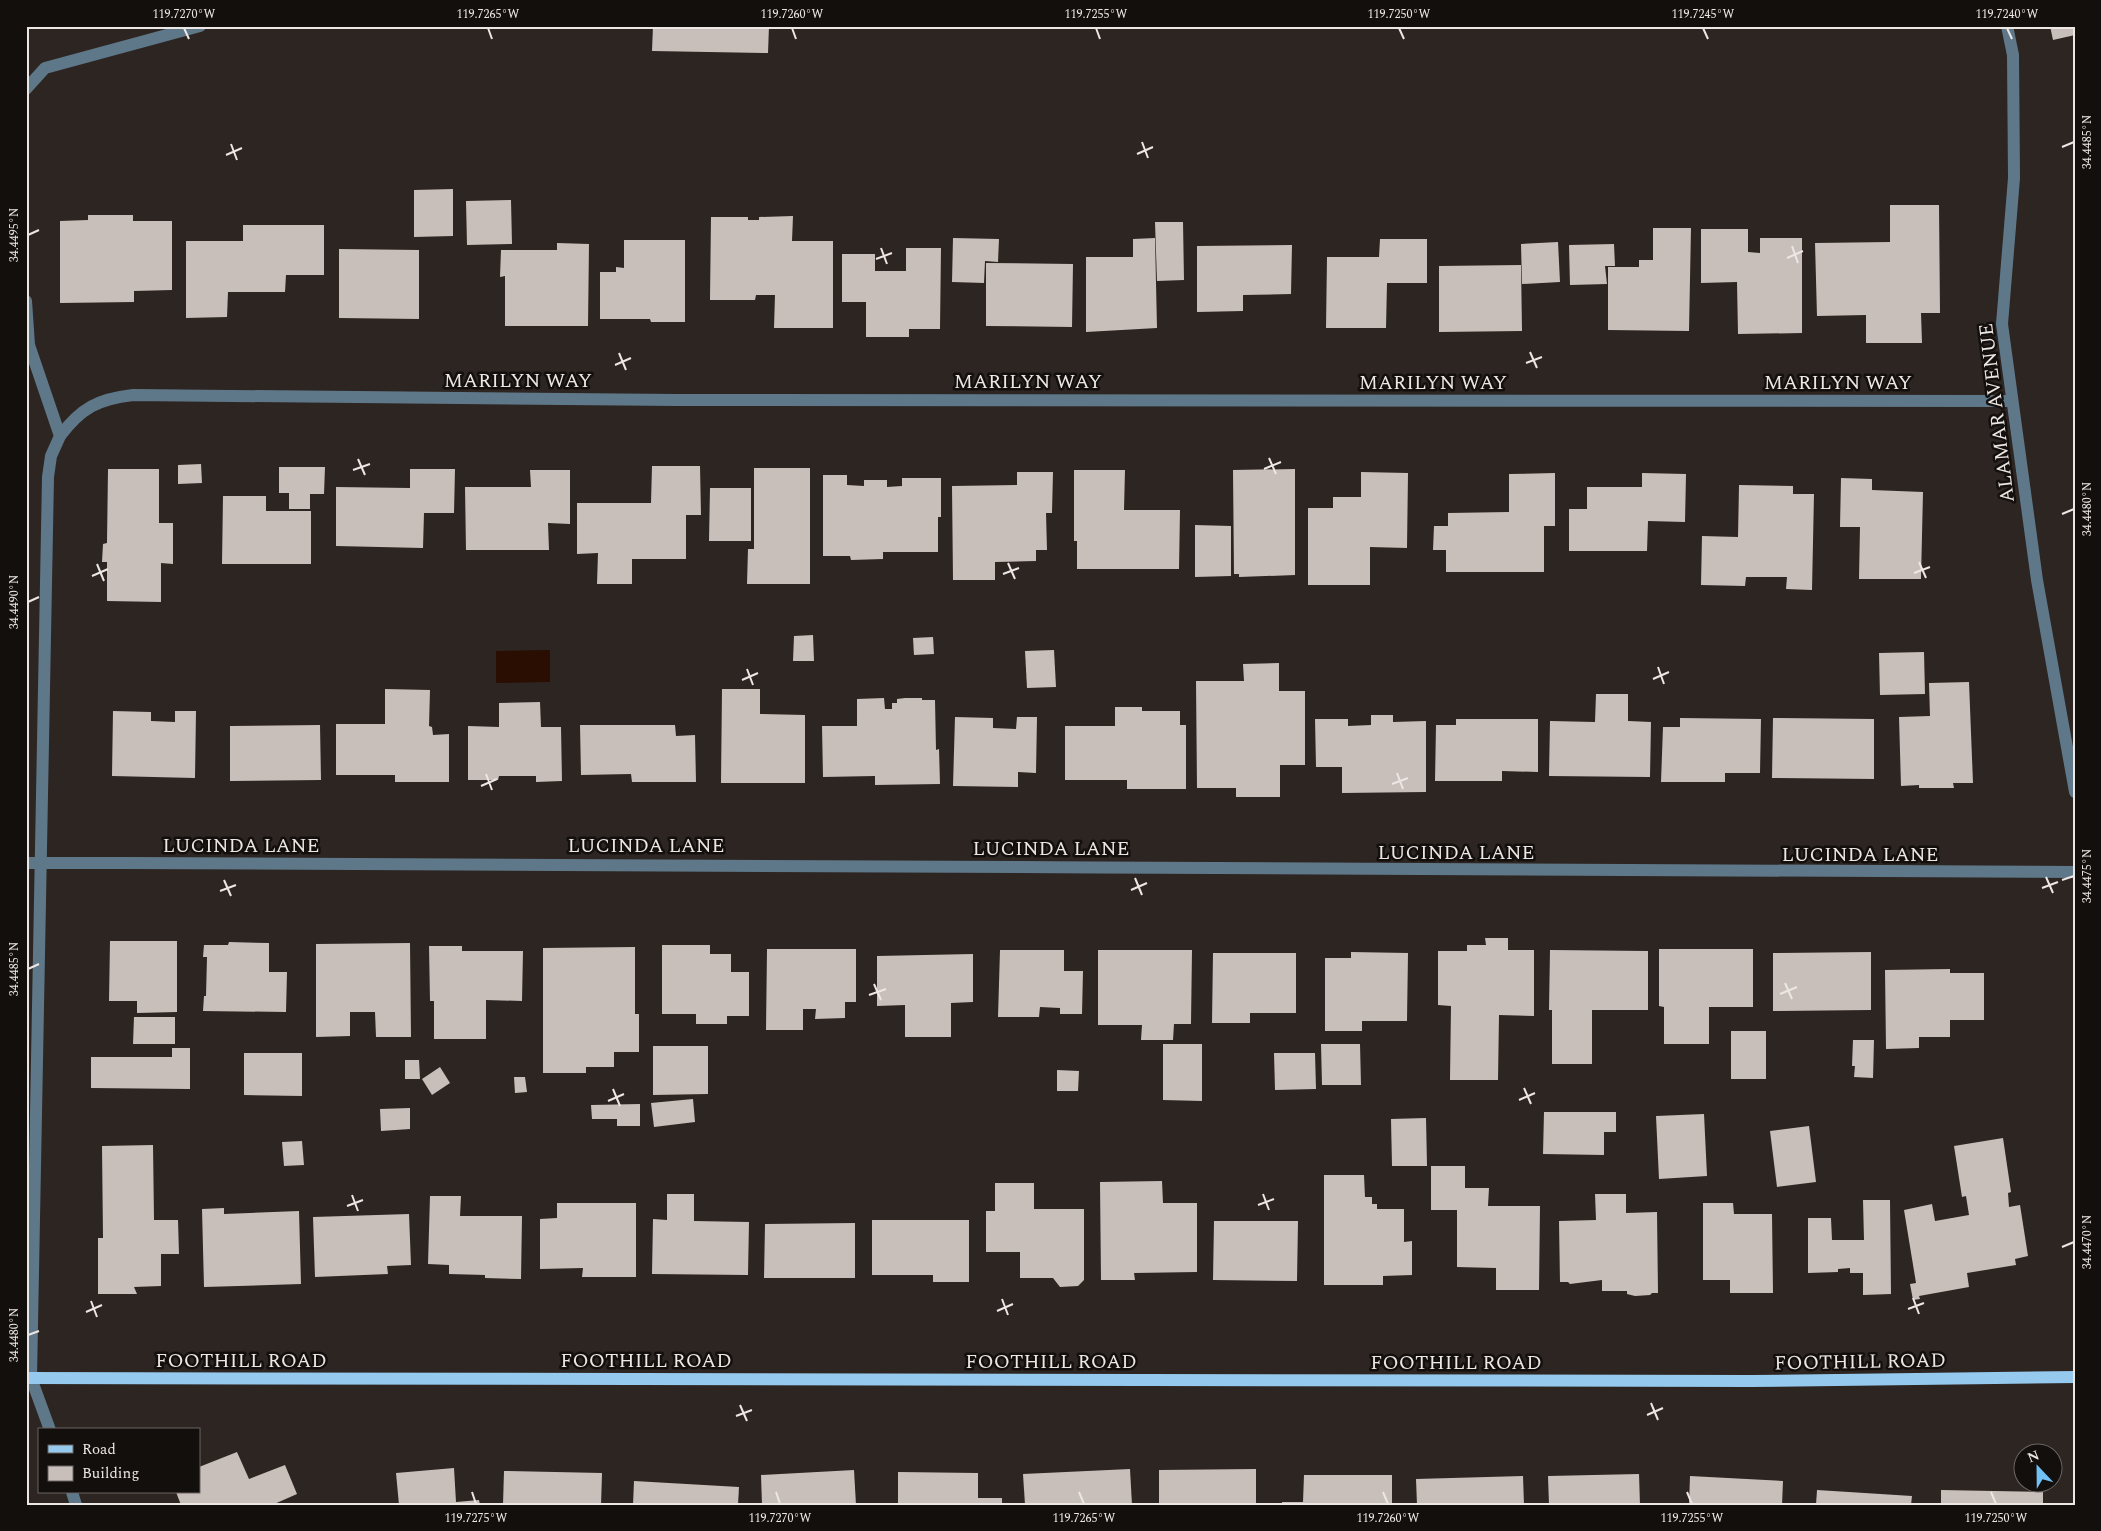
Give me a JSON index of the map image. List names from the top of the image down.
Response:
{
  "streets": {
    "main road": ["FOOTHILL ROAD"],
    "street": ["MARILYN WAY", "ALAMAR AVENUE", "LUCINDA LANE"]
  },
  "crossings": [
    ["MARILYN WAY", "ALAMAR AVENUE"],
    ["MARILYN WAY", "LUCINDA LANE"],
    ["MARILYN WAY", "FOOTHILL ROAD"]
  ],
  "legend": ["Road", "Building"],
  "north": "top",
  "coordinates": [
    "119.7270°W",
    "119.7265°W",
    "119.7260°W",
    "119.7255°W",
    "119.7250°W",
    "119.7245°W",
    "119.7240°W",
    "34.4485°N",
    "34.4495°N",
    "34.4480°N",
    "34.4490°N",
    "34.4475°N",
    "34.4470°N",
    "119.7275°W"
  ]
}
